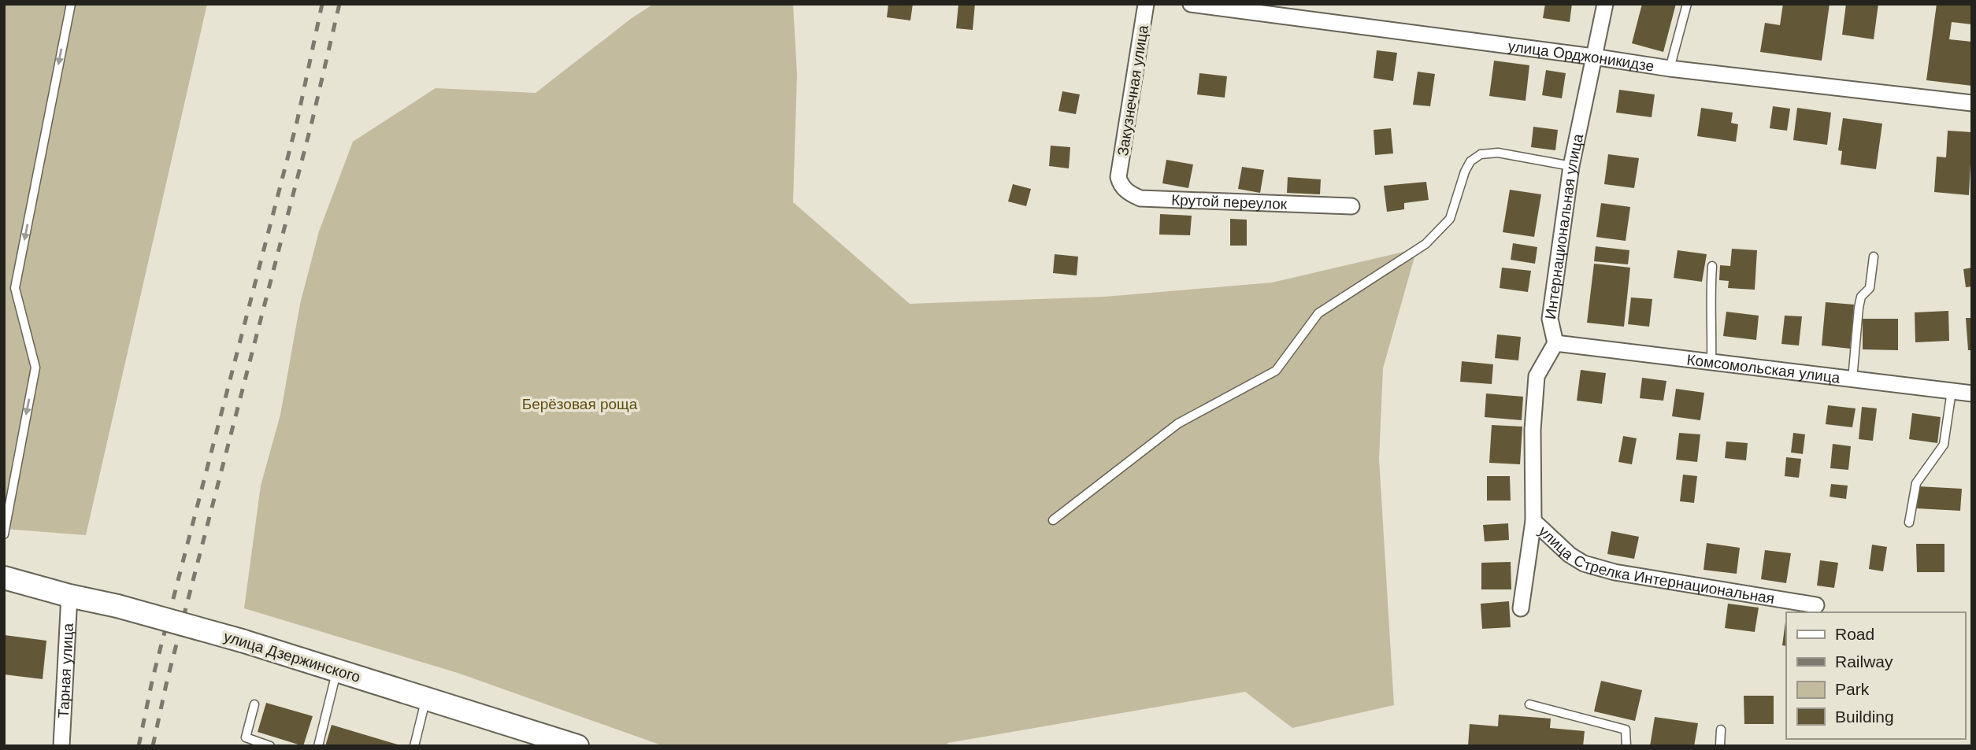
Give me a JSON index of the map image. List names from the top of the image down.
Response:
{
  "streets": {
    "main road": ["улица Дзержинского"],
    "street": [
      "улица Орджоникидзе",
      "Закузнечная улица",
      "Крутой переулок",
      "Интернациональная улица",
      "Комсомольская улица",
      "улица Стрелка Интернациональная",
      "Тарная улица"
    ]
  },
  "crossings": [
    ["улица Орджоникидзе", "Интернациональная улица"],
    ["Закузнечная улица", "Крутой переулок"],
    ["Интернациональная улица", "Комсомольская улица"],
    ["улица Дзержинского", "Тарная улица"]
  ],
  "parks": ["Берёзовая роща"],
  "legend": [
    "Road",
    "Railway",
    "Park",
    "Building"
  ]
}
